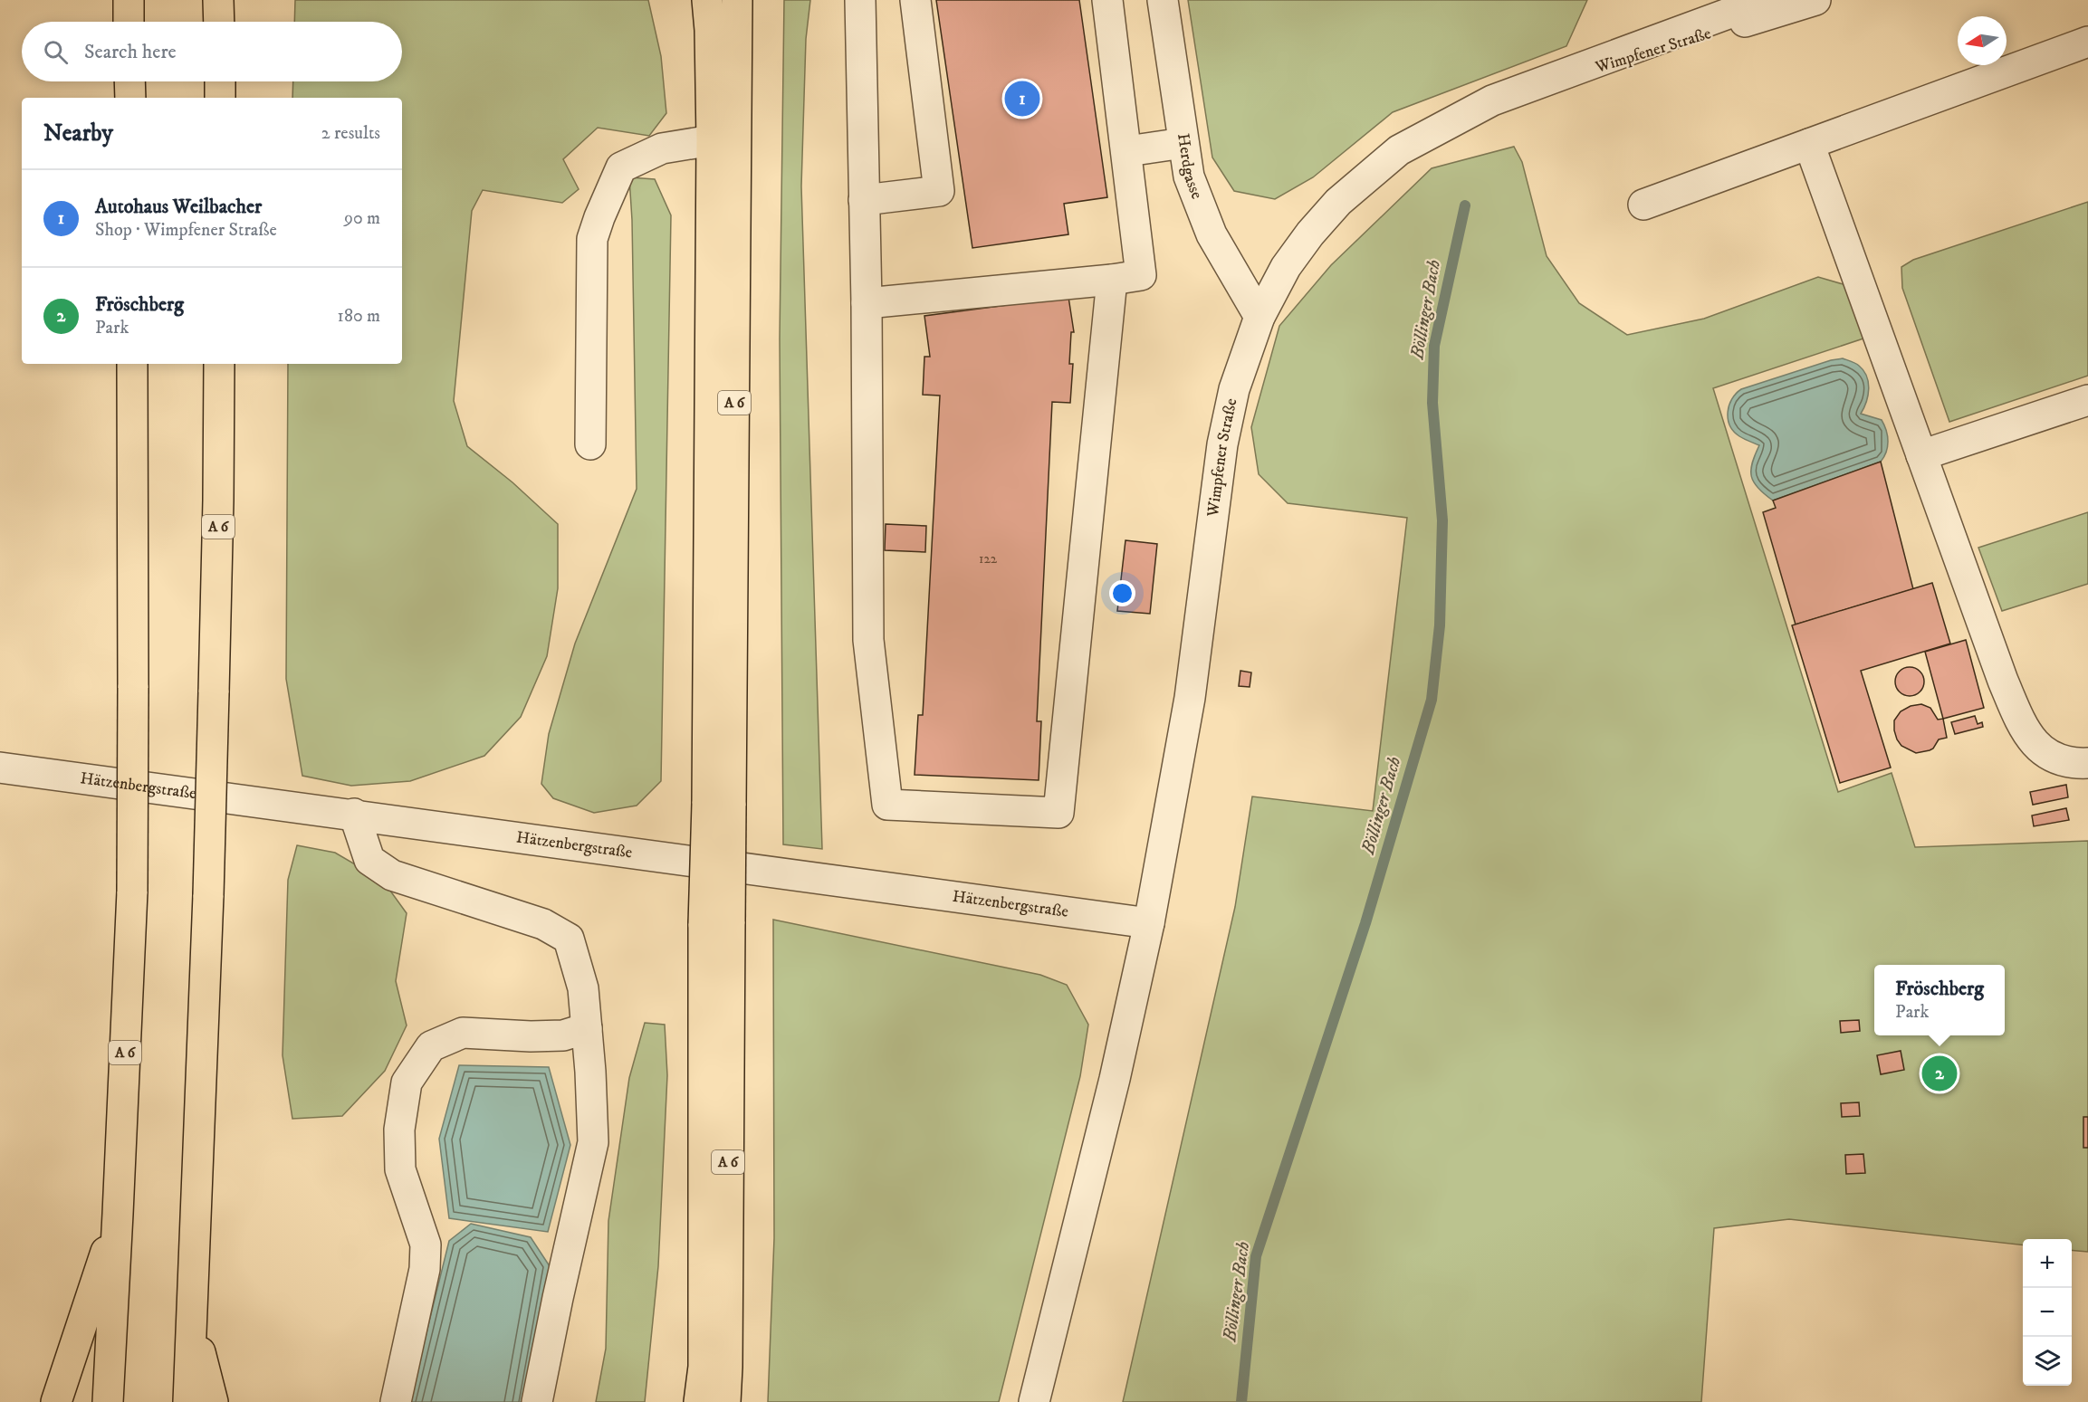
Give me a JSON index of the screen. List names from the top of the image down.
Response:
{
  "streets": {
    "highway": ["A 6"],
    "street": ["Wimpfener Straße", "Herdgasse", "Hätzenbergstraße"]
  },
  "crossings": [
    ["Wimpfener Straße", "Herdgasse"],
    ["Wimpfener Straße", "Hätzenbergstraße"]
  ],
  "water": ["Böllinger Bach"],
  "house_numbers": ["122"],
  "north": "left",
  "page": {
    "search": "Search here",
    "pins": ["1", "2"],
    "heading": ["Nearby", "2 results"],
    "list": [
      {
        "mark": "1",
        "name": "Autohaus Weilbacher",
        "note": "Shop · Wimpfener Straße",
        "value": "90 m"
      },
      {
        "mark": "2",
        "name": "Fröschberg",
        "note": "Park",
        "value": "180 m"
      }
    ],
    "popup": ["Fröschberg", "Park"],
    "map_buttons": ["+", "−"]
  }
}
